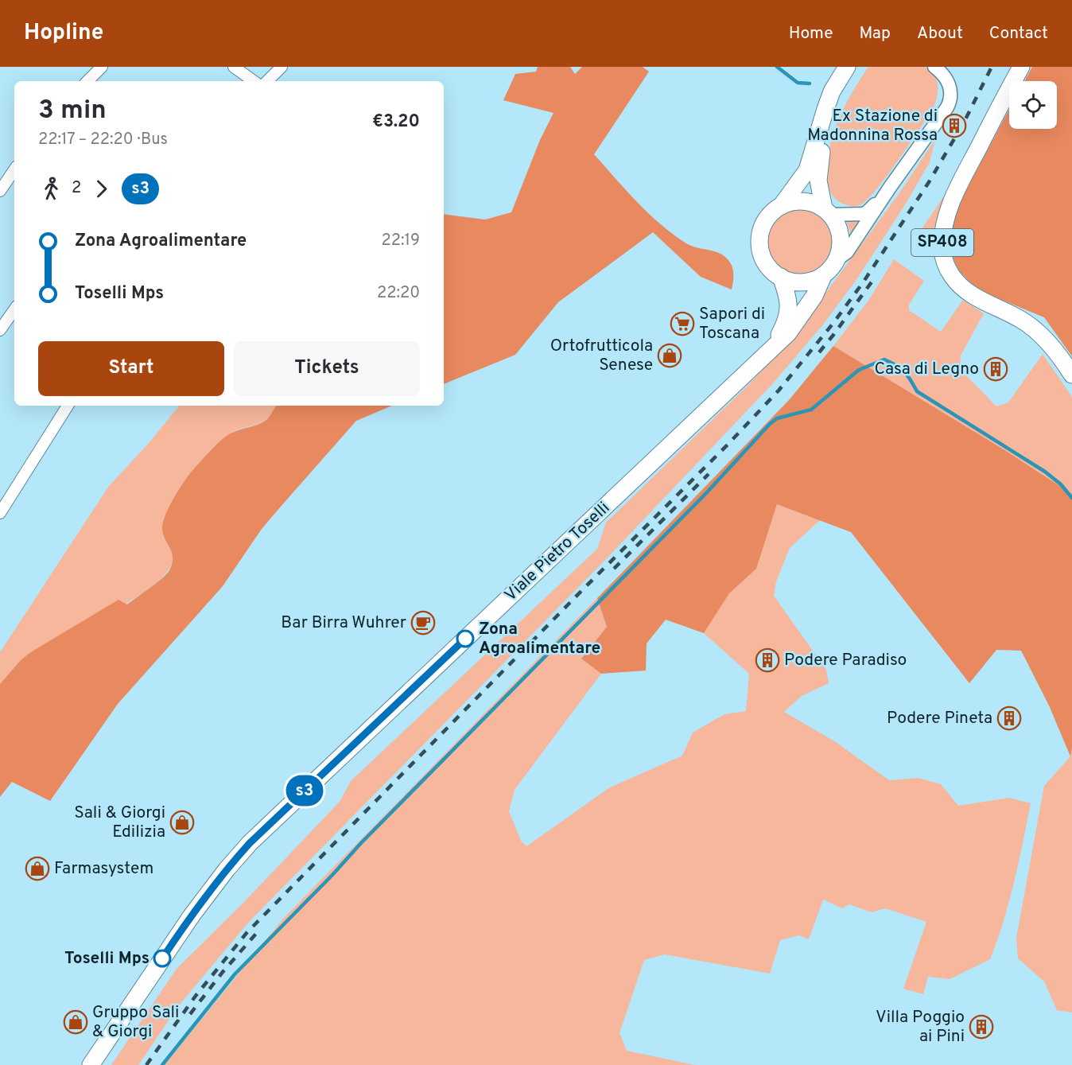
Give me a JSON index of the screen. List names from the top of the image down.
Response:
{
  "streets": {
    "main road": ["SP408", "Viale Pietro Toselli"]
  },
  "places": {
    "building": [
      "Ex Stazione di Madonnina Rossa",
      "Casa di Legno",
      "Podere Paradiso",
      "Podere Pineta",
      "Villa Poggio ai Pini"
    ],
    "supermarket": ["Sapori di Toscana"],
    "shop": [
      "Ortofrutticola Senese",
      "Sali & Giorgi Edilizia",
      "Farmasystem",
      "Gruppo Sali & Giorgi"
    ],
    "cafe": ["Bar Birra Wuhrer"],
    "other": ["Zona Agroalimentare", "Toselli Mps"]
  },
  "lines": ["bus line s3"],
  "page": {
    "header": "Hopline",
    "nav": [
      "Home",
      "Map",
      "About",
      "Contact"
    ],
    "on_map": "s3",
    "heading": ["3 min", "22:17 – 22:20 · Bus", "€3.20"],
    "legs": ["2", "s3"],
    "list": [
      {
        "name": "Zona Agroalimentare",
        "value": "22:19"
      },
      {
        "name": "Toselli Mps",
        "value": "22:20"
      }
    ],
    "buttons": ["Start", "Tickets"]
  }
}
